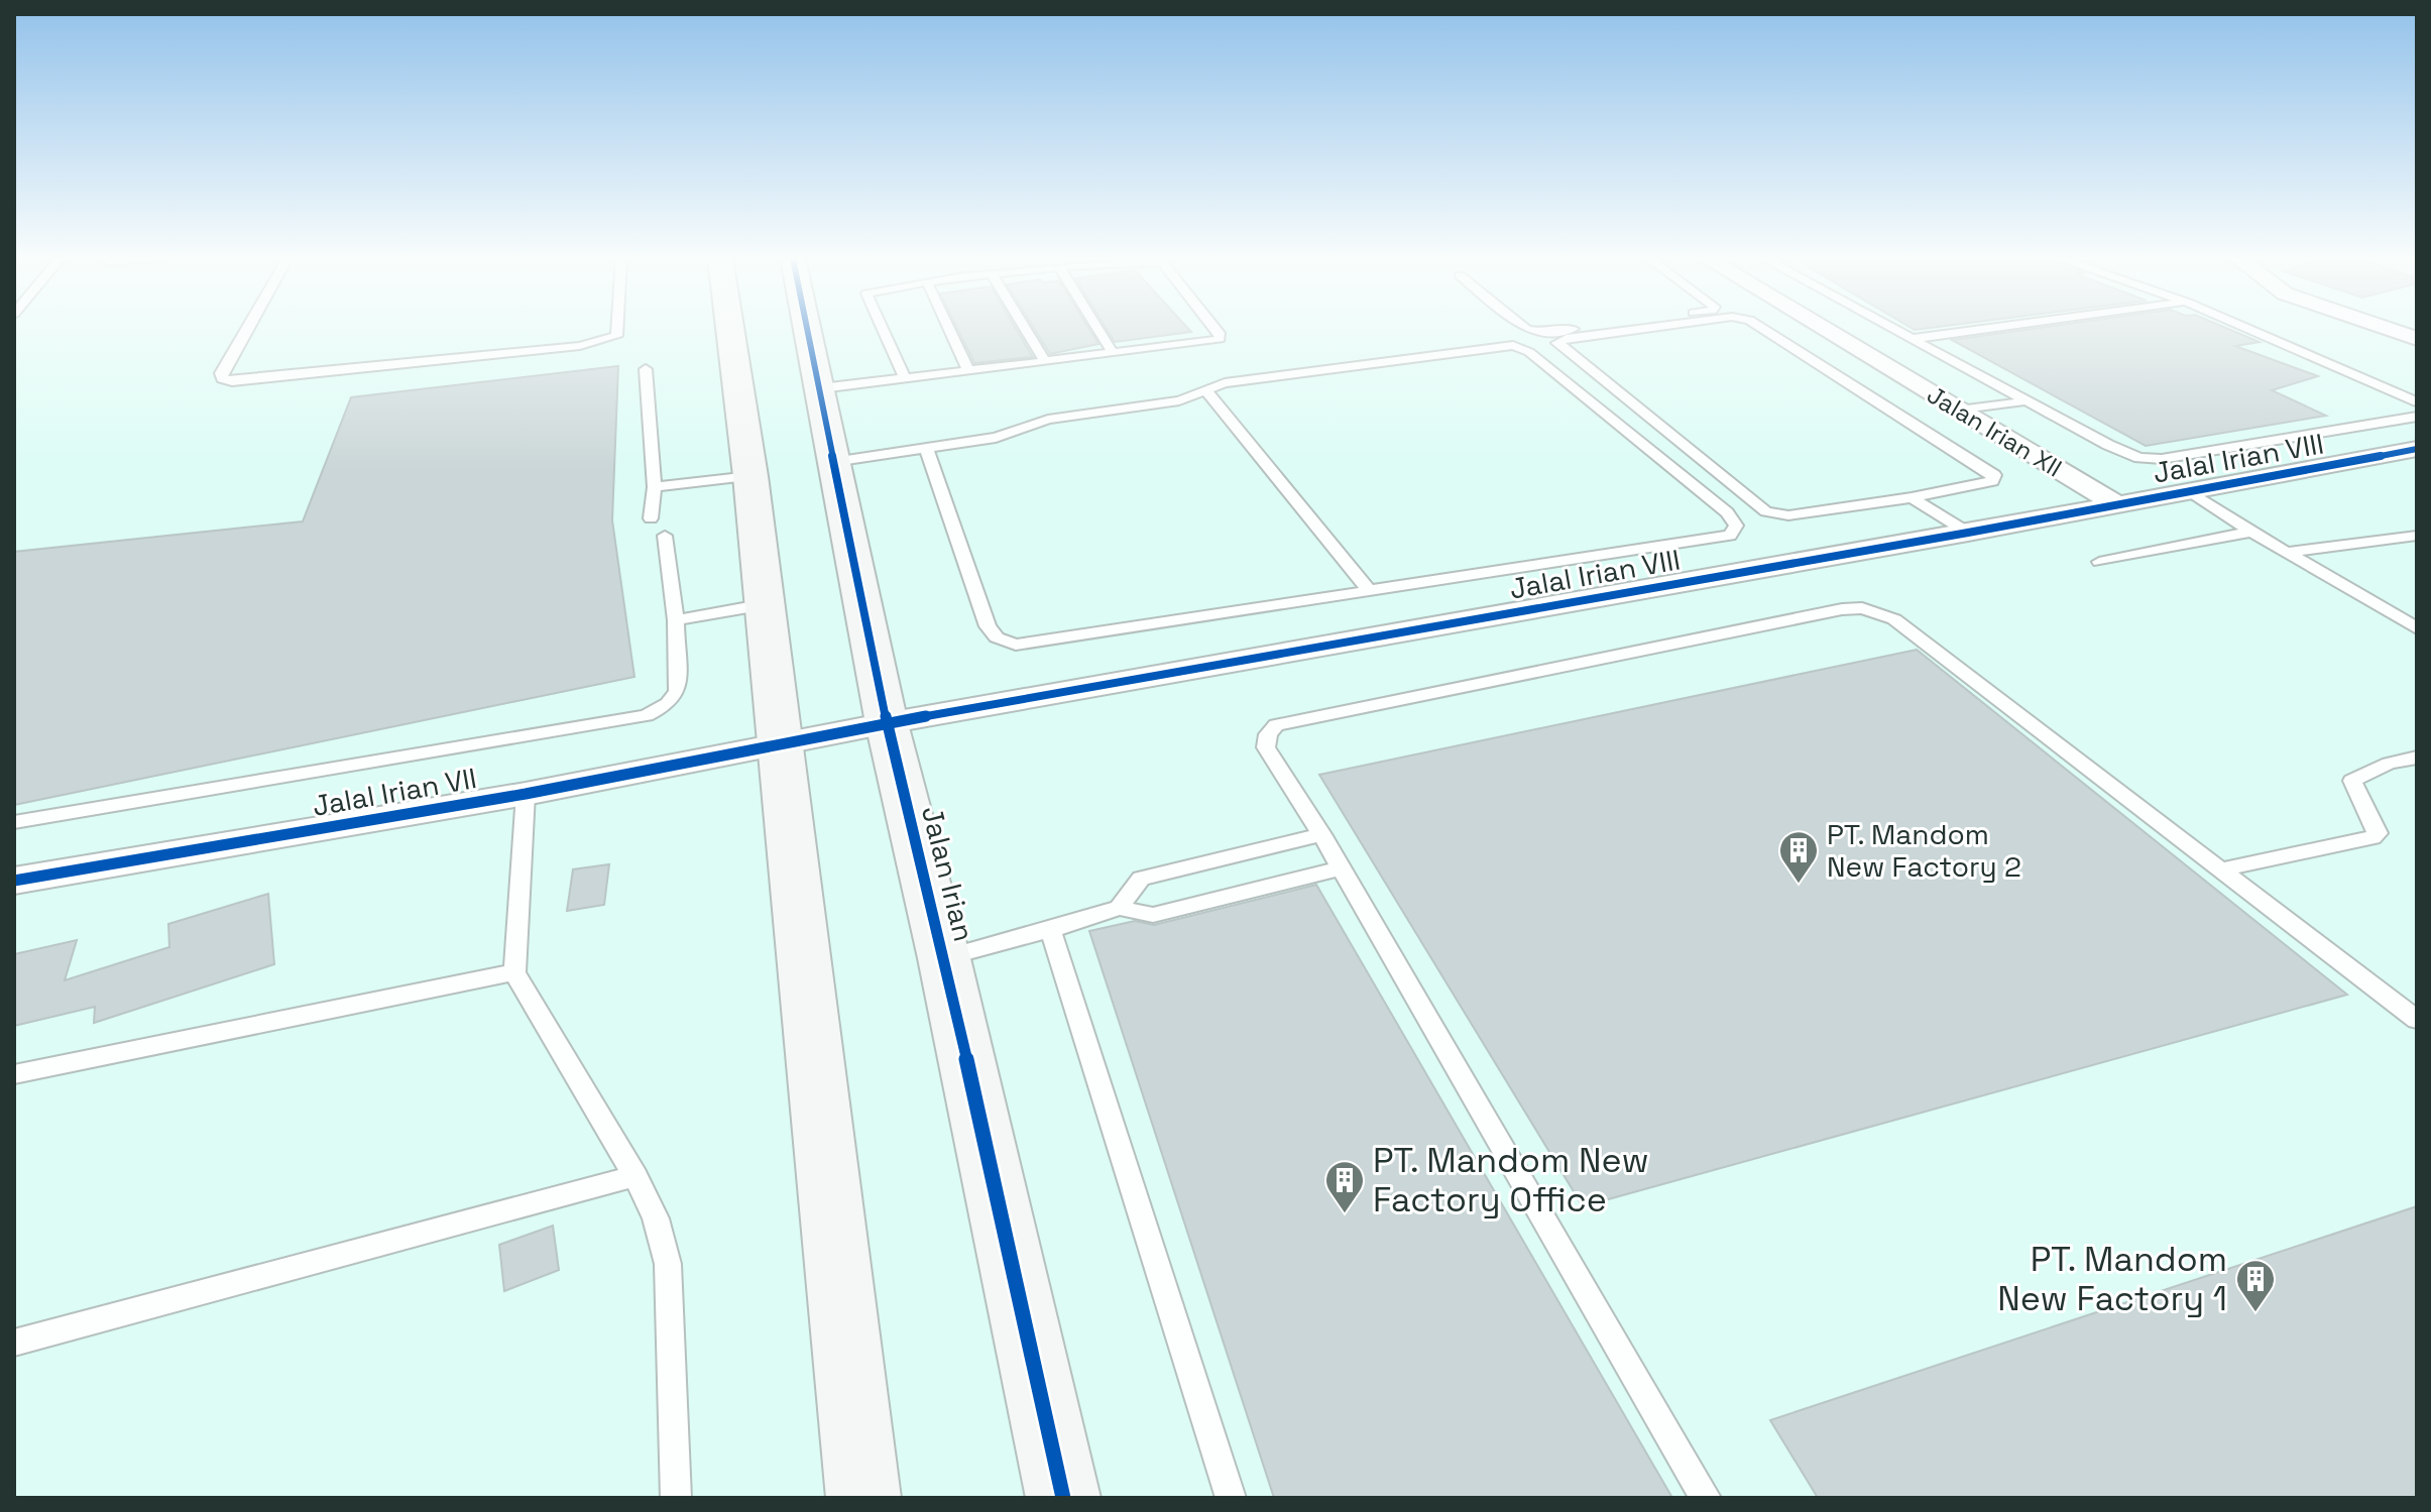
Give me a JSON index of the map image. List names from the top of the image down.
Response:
{
  "streets": {
    "street": [
      "Jalan Irian XII",
      "Jalal Irian VIII",
      "Jalal Irian VII",
      "Jalan Irian"
    ]
  },
  "crossings": [
    ["Jalan Irian XII", "Jalal Irian VIII"],
    ["Jalal Irian VIII", "Jalal Irian VII"],
    ["Jalal Irian VIII", "Jalan Irian"]
  ],
  "places": {
    "building": ["PT. Mandom New Factory 2", "PT. Mandom New Factory Office", "PT. Mandom New Factory 1"]
  }
}
